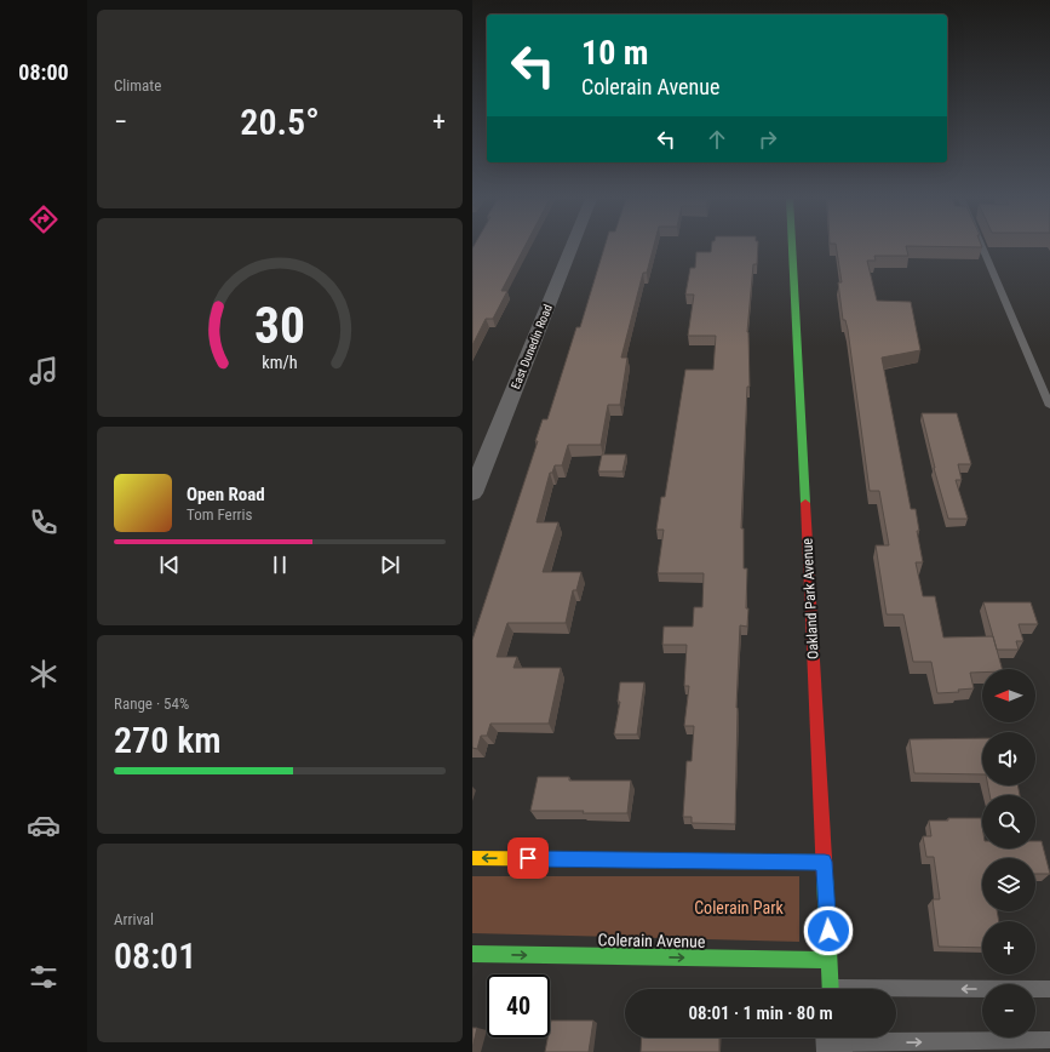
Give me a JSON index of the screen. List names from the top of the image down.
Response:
{
  "streets": {
    "street": ["East Dunedin Road", "Oakland Park Avenue", "Colerain Avenue"]
  },
  "crossings": [
    ["Oakland Park Avenue", "Colerain Avenue"]
  ],
  "parks": ["Colerain Park"],
  "north": "left",
  "page": {
    "tabs": "08:00",
    "tile": [
      "Climate",
      ["Range · 54%", "270 km"],
      ["Arrival", "08:01"]
    ],
    "turn": ["10 m", "Colerain Avenue"],
    "heat": ["−", "20.5°", "+"],
    "song": ["Open Road", "Tom Ferris"],
    "map_buttons": ["+", "−"],
    "limit": "40",
    "trip": "08:01 · 1 min · 80 m",
    "gauge": ["30", "km/h"]
  }
}
